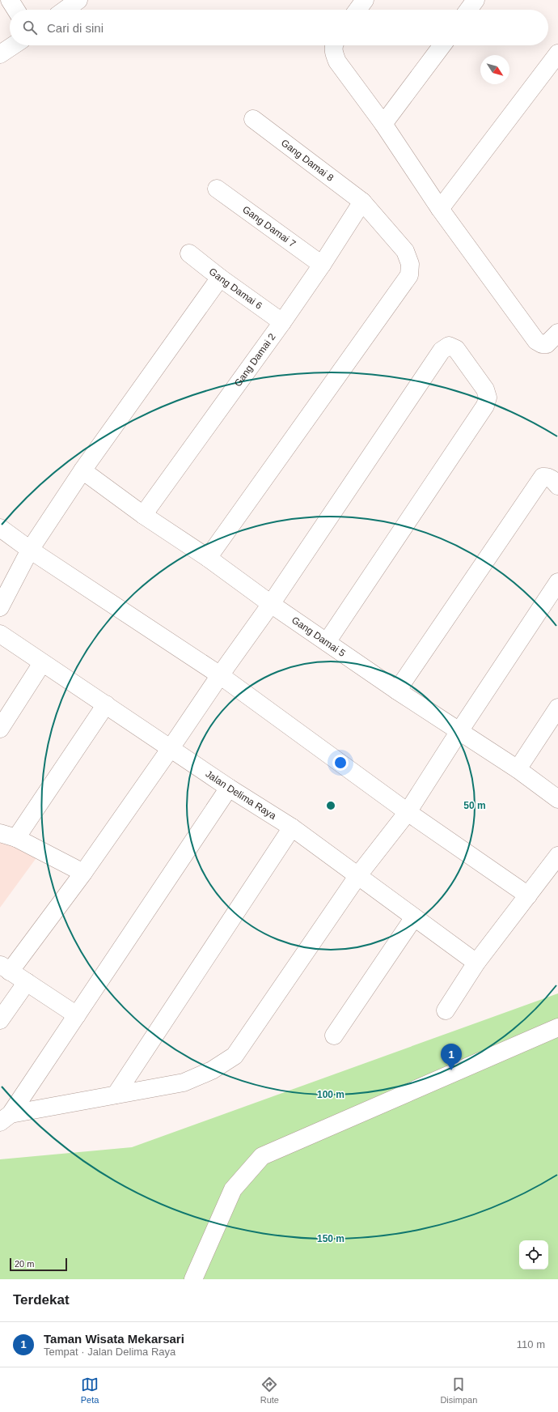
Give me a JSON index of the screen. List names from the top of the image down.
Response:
{
  "streets": {
    "street": [
      "Gang Damai 8",
      "Gang Damai 7",
      "Gang Damai 6",
      "Gang Damai 2",
      "Gang Damai 5",
      "Jalan Delima Raya"
    ]
  },
  "crossings": [
    ["Gang Damai 8", "Gang Damai 2"],
    ["Gang Damai 8", "Gang Damai 5"],
    ["Gang Damai 7", "Gang Damai 2"],
    ["Gang Damai 6", "Gang Damai 2"],
    ["Gang Damai 2", "Gang Damai 5"]
  ],
  "scale_bar": "20 m",
  "north": "bottom right",
  "page": {
    "search": "Cari di sini",
    "pins": "1",
    "scale": "20 m",
    "heading": "Terdekat",
    "list": [
      {
        "mark": "1",
        "name": "Taman Wisata Mekarsari",
        "note": "Tempat · Jalan Delima Raya",
        "value": "110 m"
      }
    ],
    "nav": ["Peta", "Rute", "Disimpan"]
  },
  "rings": ["50 m", "100 m", "150 m"]
}
